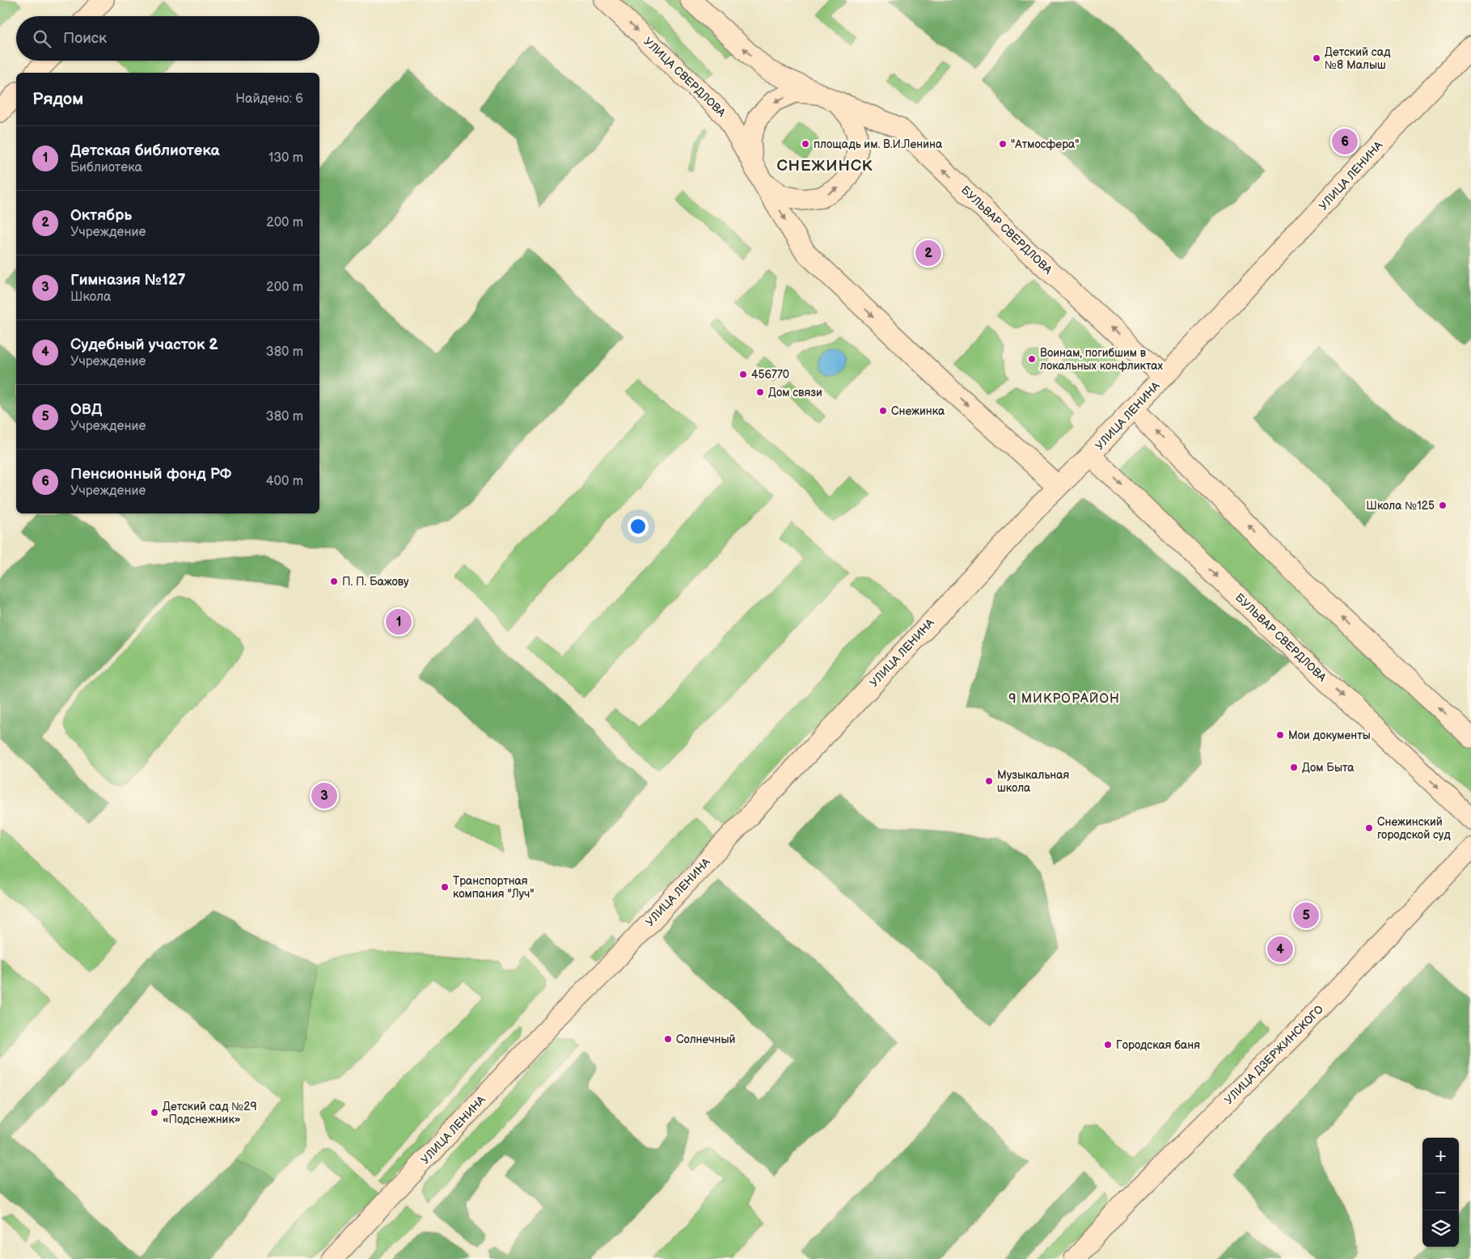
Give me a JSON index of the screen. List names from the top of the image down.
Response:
{
  "streets": {
    "street": [
      "УЛИЦА СВЕРДЛОВА",
      "УЛИЦА ЛЕНИНА",
      "БУЛЬВАР СВЕРДЛОВА",
      "УЛИЦА ДЗЕРЖИНСКОГО"
    ]
  },
  "crossings": [
    ["УЛИЦА СВЕРДЛОВА", "БУЛЬВАР СВЕРДЛОВА"],
    ["УЛИЦА ЛЕНИНА", "БУЛЬВАР СВЕРДЛОВА"]
  ],
  "districts": ["СНЕЖИНСК", "9 МИКРОРАЙОН"],
  "places": [
    "Детский сад №8 Малыш",
    "площадь им. В.И.Ленина",
    "\"Атмосфера\"",
    "Воинам, погибшим в локальных конфликтах",
    "456770",
    "Дом связи",
    "Снежинка",
    "Школа №125",
    "П. П. Бажову",
    "Мои документы",
    "Дом Быта",
    "Музыкальная школа",
    "Снежинский городской суд",
    "Транспортная компания \"Луч\"",
    "Солнечный",
    "Городская баня",
    "Детский сад №29 «Подснежник»"
  ],
  "page": {
    "search": "Поиск",
    "heading": ["Рядом", "Найдено: 6"],
    "list": [
      {
        "mark": "1",
        "name": "Детская библиотека",
        "note": "Библиотека",
        "value": "130 m"
      },
      {
        "mark": "2",
        "name": "Октябрь",
        "note": "Учреждение",
        "value": "200 m"
      },
      {
        "mark": "3",
        "name": "Гимназия №127",
        "note": "Школа",
        "value": "200 m"
      },
      {
        "mark": "4",
        "name": "Судебный участок 2",
        "note": "Учреждение",
        "value": "380 m"
      },
      {
        "mark": "5",
        "name": "ОВД",
        "note": "Учреждение",
        "value": "380 m"
      },
      {
        "mark": "6",
        "name": "Пенсионный фонд РФ",
        "note": "Учреждение",
        "value": "400 m"
      }
    ],
    "pins": [
      "6",
      "2",
      "1",
      "3",
      "5",
      "4"
    ],
    "map_buttons": ["+", "−"]
  }
}
